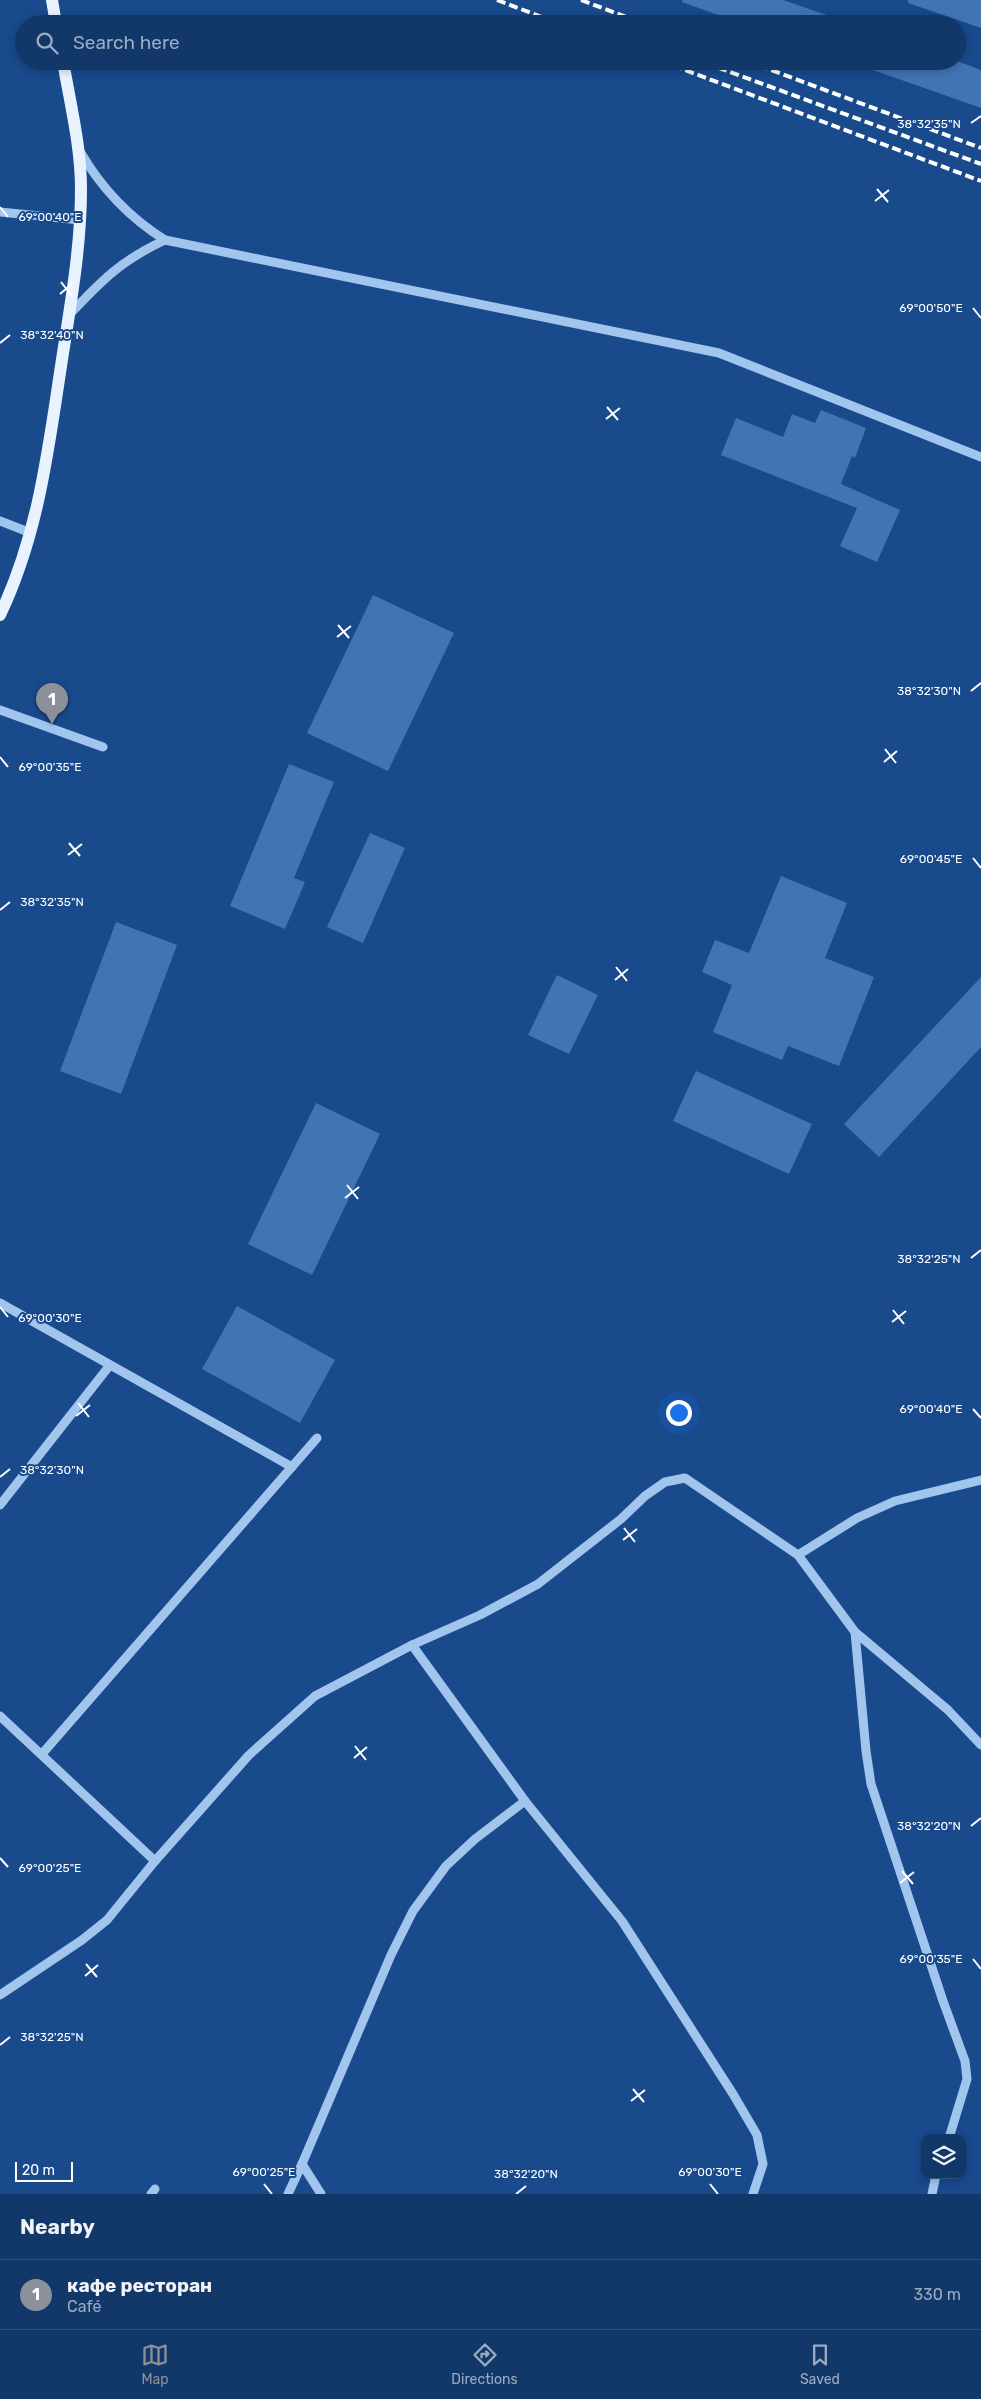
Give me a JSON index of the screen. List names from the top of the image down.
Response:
{
  "scale_bar": "20 m",
  "page": {
    "search": "Search here",
    "pins": "1",
    "scale": "20 m",
    "heading": "Nearby",
    "list": [
      {
        "mark": "1",
        "name": "кафе ресторан",
        "note": "Café",
        "value": "330 m"
      }
    ],
    "nav": ["Map", "Directions", "Saved"]
  },
  "coordinates": [
    "38°32'35\"N",
    "69°00'40\"E",
    "69°00'50\"E",
    "38°32'40\"N",
    "38°32'30\"N",
    "69°00'35\"E",
    "69°00'45\"E",
    "38°32'25\"N",
    "69°00'30\"E",
    "38°32'20\"N",
    "69°00'25\"E"
  ]
}
